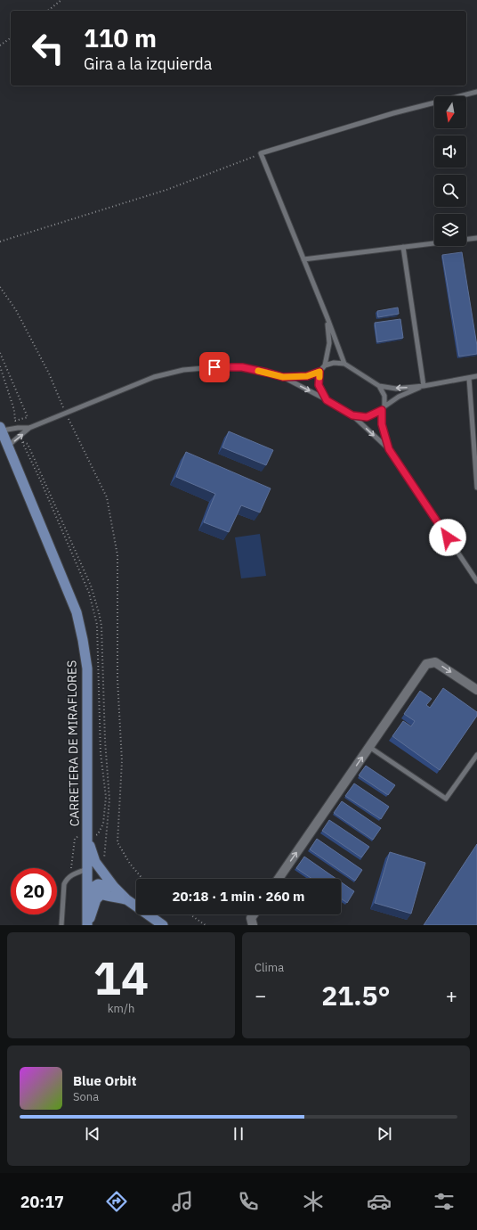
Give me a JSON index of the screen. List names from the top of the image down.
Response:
{
  "streets": {
    "main road": ["CARRETERA DE MIRAFLORES"]
  },
  "north": "bottom",
  "page": {
    "turn": ["110 m", "Gira a la izquierda"],
    "limit": "20",
    "trip": "20:18 · 1 min · 260 m",
    "tile": [
      ["14", "km/h"],
      "Clima"
    ],
    "heat": ["−", "21.5°", "+"],
    "song": ["Blue Orbit", "Sona"],
    "tabs": "20:17"
  }
}
